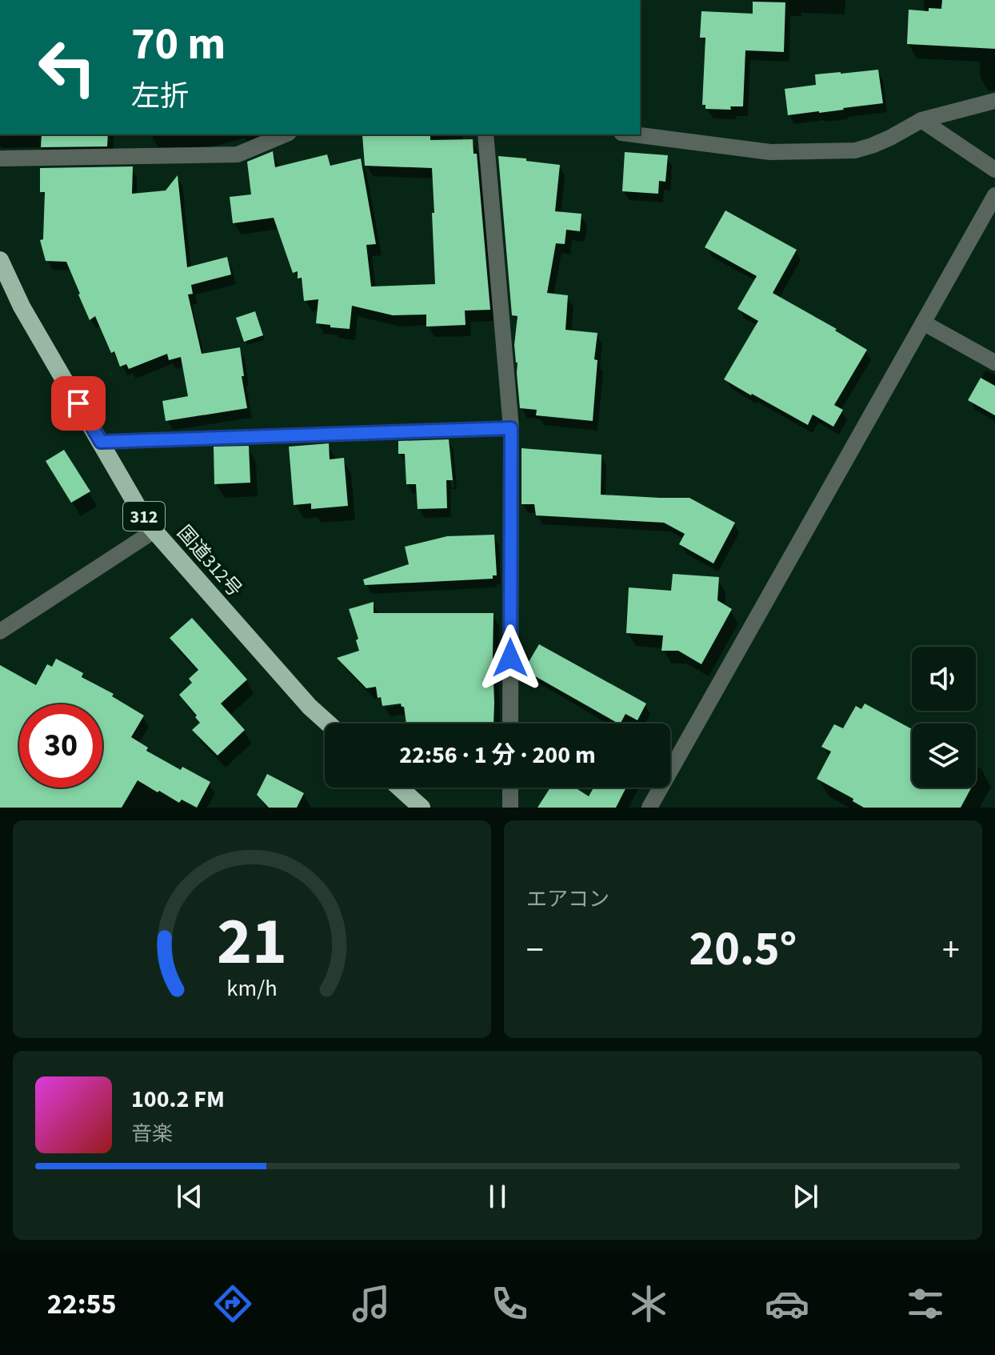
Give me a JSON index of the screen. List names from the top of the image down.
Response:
{
  "streets": {
    "highway": ["312", "国道312号"]
  },
  "page": {
    "turn": ["70 m", "左折"],
    "limit": "30",
    "trip": "22:56 · 1 分 · 200 m",
    "tile": "エアコン",
    "heat": ["−", "20.5°", "+"],
    "song": ["100.2 FM", "音楽"],
    "tabs": "22:55",
    "gauge": ["21", "km/h"]
  }
}
